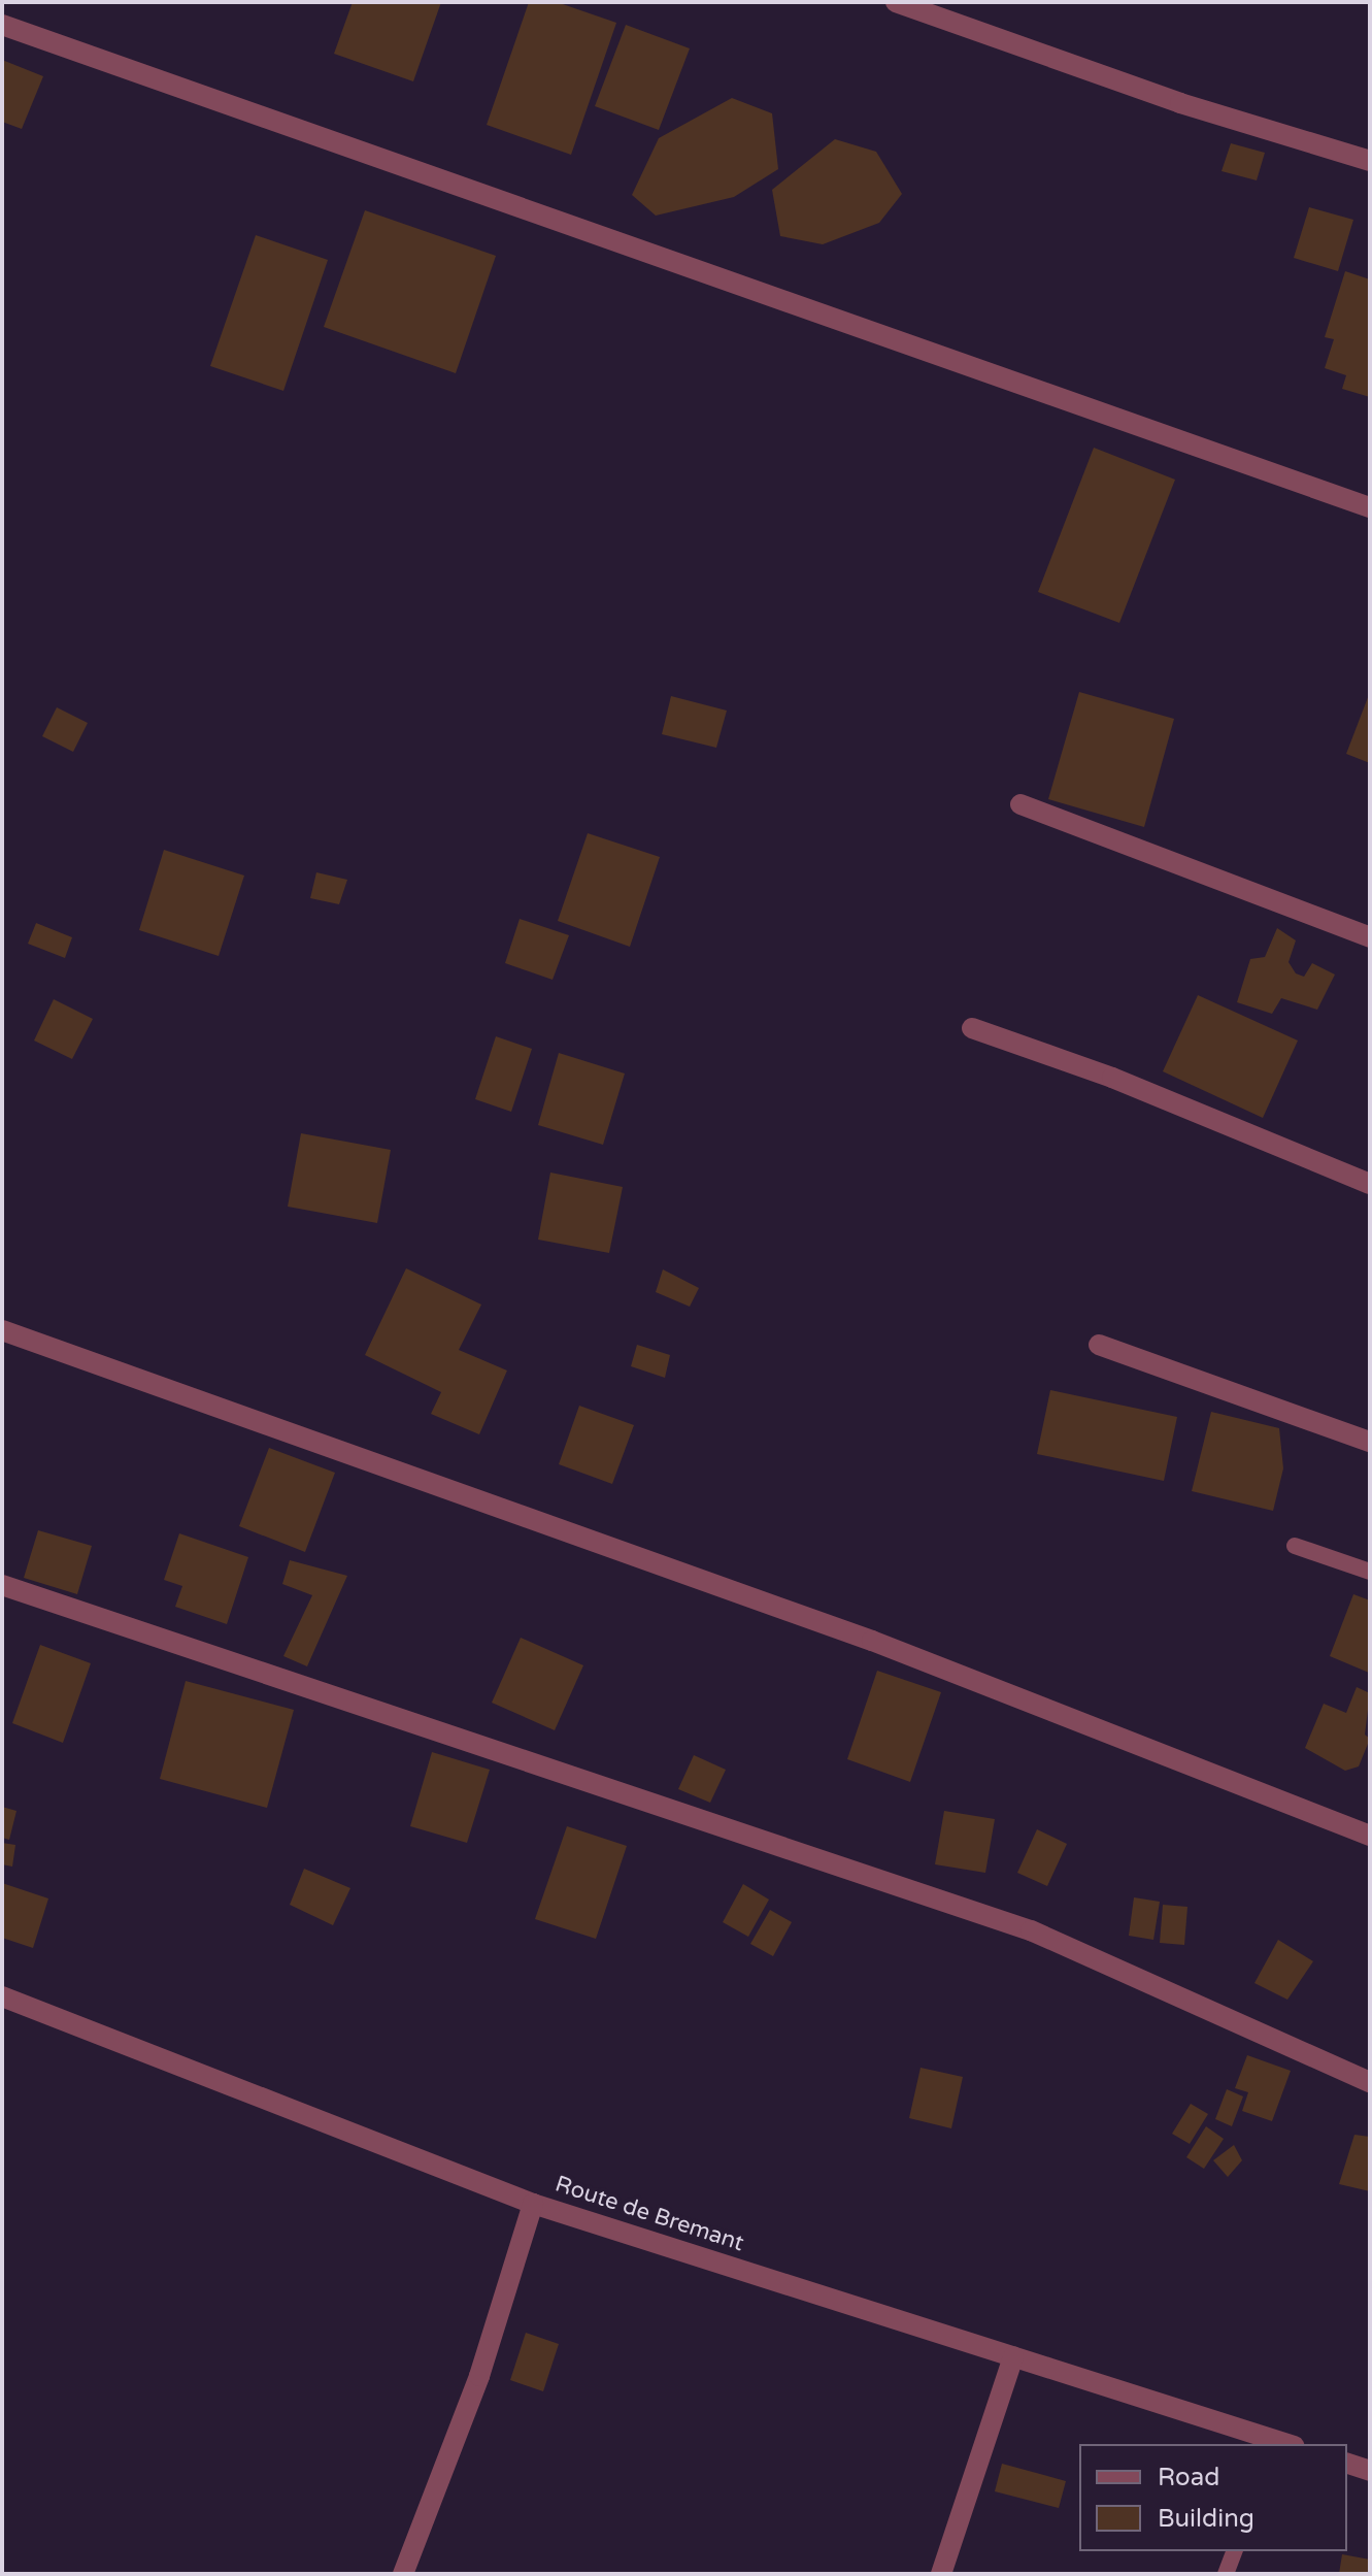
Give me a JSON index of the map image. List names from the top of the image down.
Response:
{
  "streets": {
    "street": ["Route de Bremant"]
  },
  "legend": ["Road", "Building"]
}
